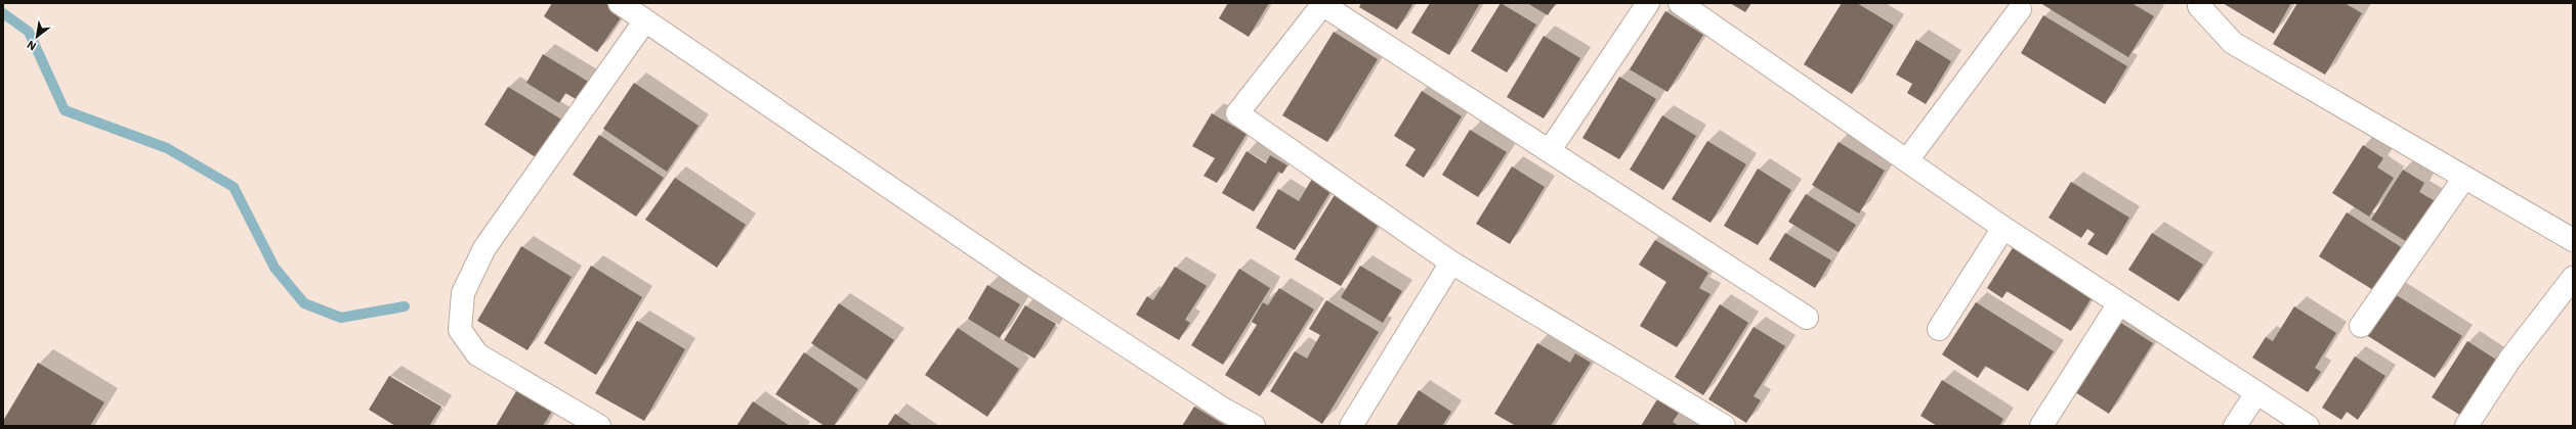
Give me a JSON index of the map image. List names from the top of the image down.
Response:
{
  "north": "bottom left"
}
